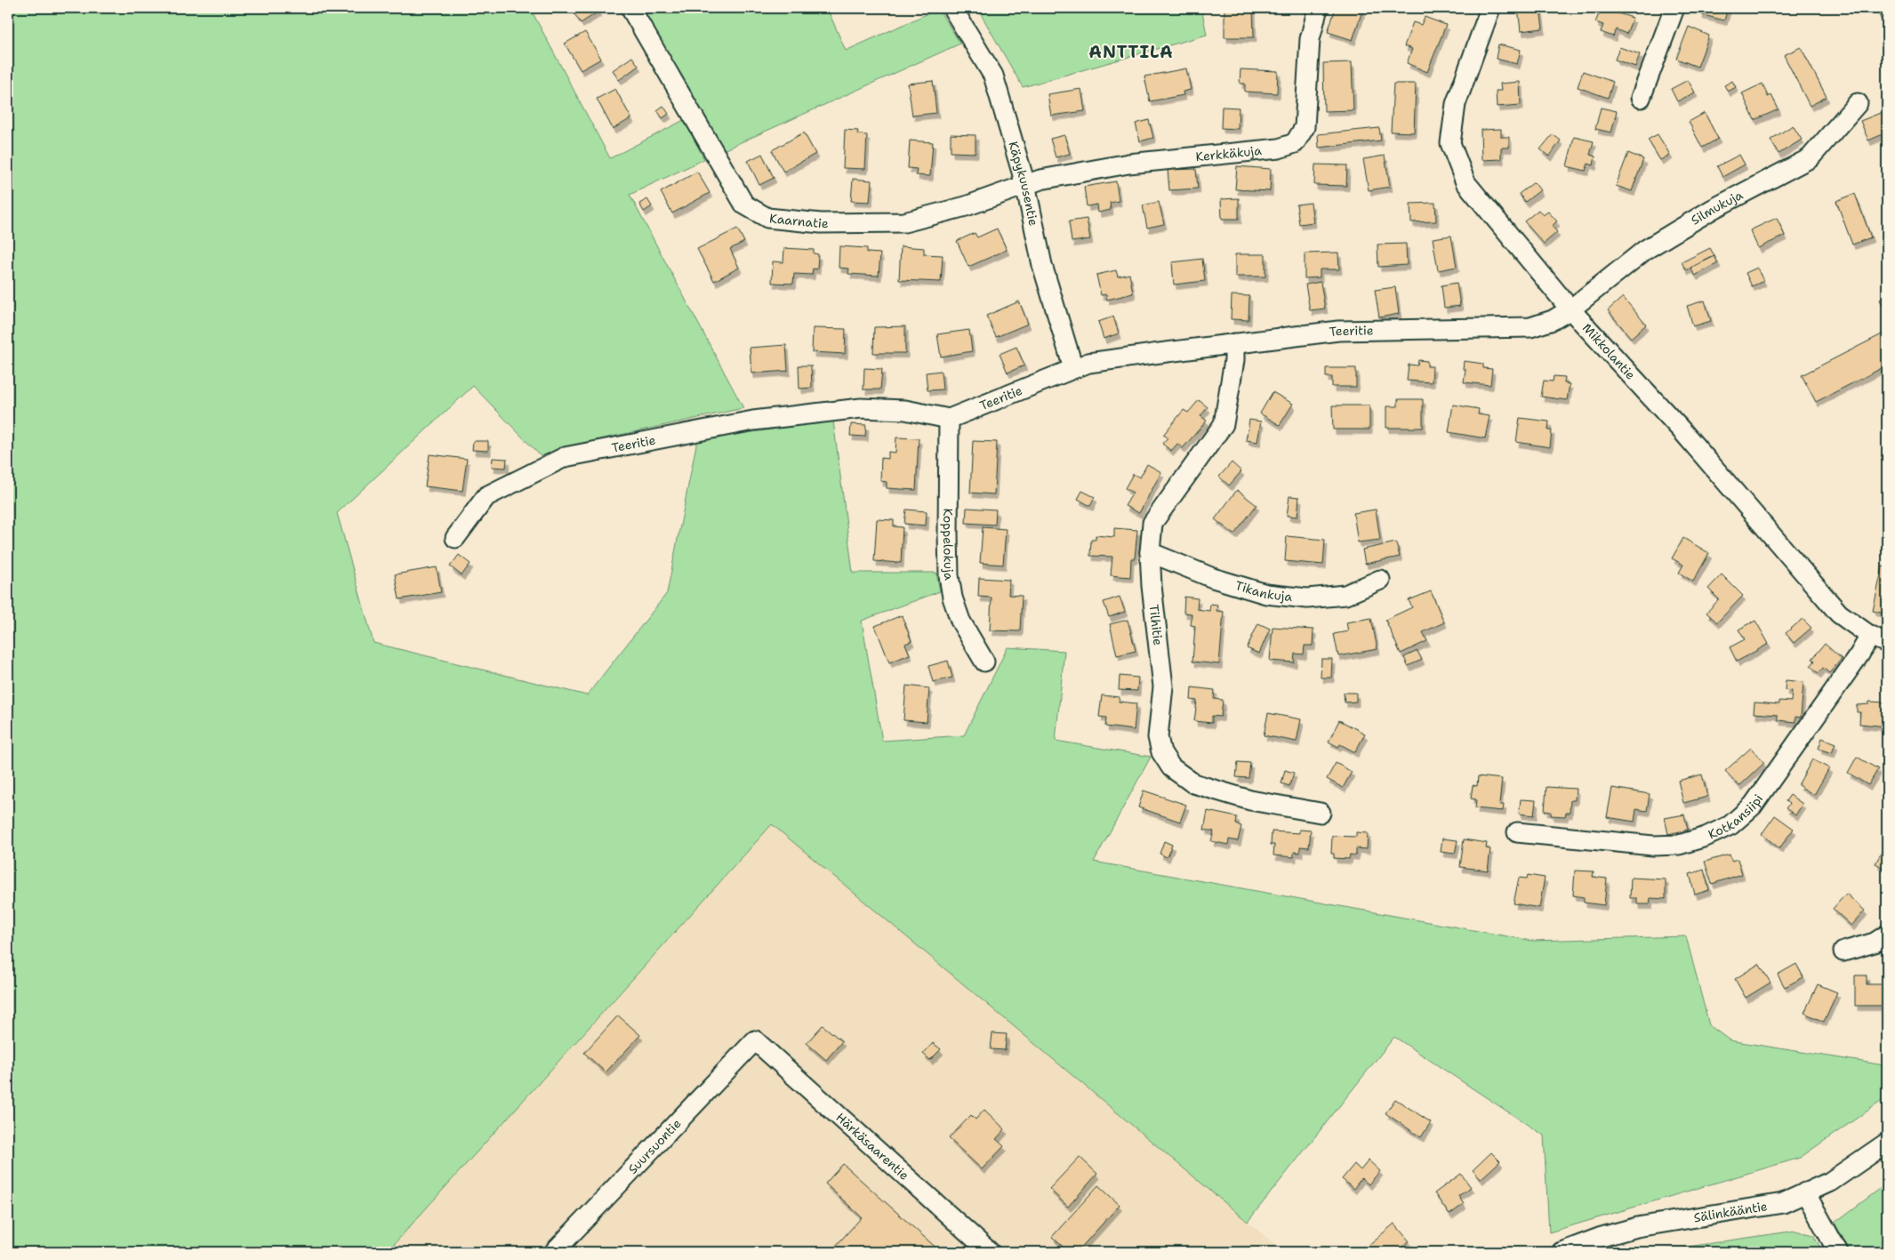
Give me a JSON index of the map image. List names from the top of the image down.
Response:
{
  "streets": {
    "street": [
      "Kerkkäkuja",
      "Käpykuusentie",
      "Silmukuja",
      "Kaarnatie",
      "Teeritie",
      "Mikkolantie",
      "Koppelokuja",
      "Tikankuja",
      "Tilhitie",
      "Kotkansiipi",
      "Suursuontie",
      "Härkäsaarentie",
      "Sälinkääntie"
    ]
  },
  "crossings": [
    ["Kerkkäkuja", "Käpykuusentie"],
    ["Kerkkäkuja", "Kaarnatie"],
    ["Käpykuusentie", "Kaarnatie"],
    ["Käpykuusentie", "Teeritie"],
    ["Silmukuja", "Teeritie"],
    ["Silmukuja", "Mikkolantie"],
    ["Teeritie", "Mikkolantie"],
    ["Teeritie", "Koppelokuja"],
    ["Teeritie", "Tilhitie"],
    ["Mikkolantie", "Kotkansiipi"],
    ["Tikankuja", "Tilhitie"],
    ["Suursuontie", "Härkäsaarentie"]
  ],
  "districts": ["ANTTILA"]
}
